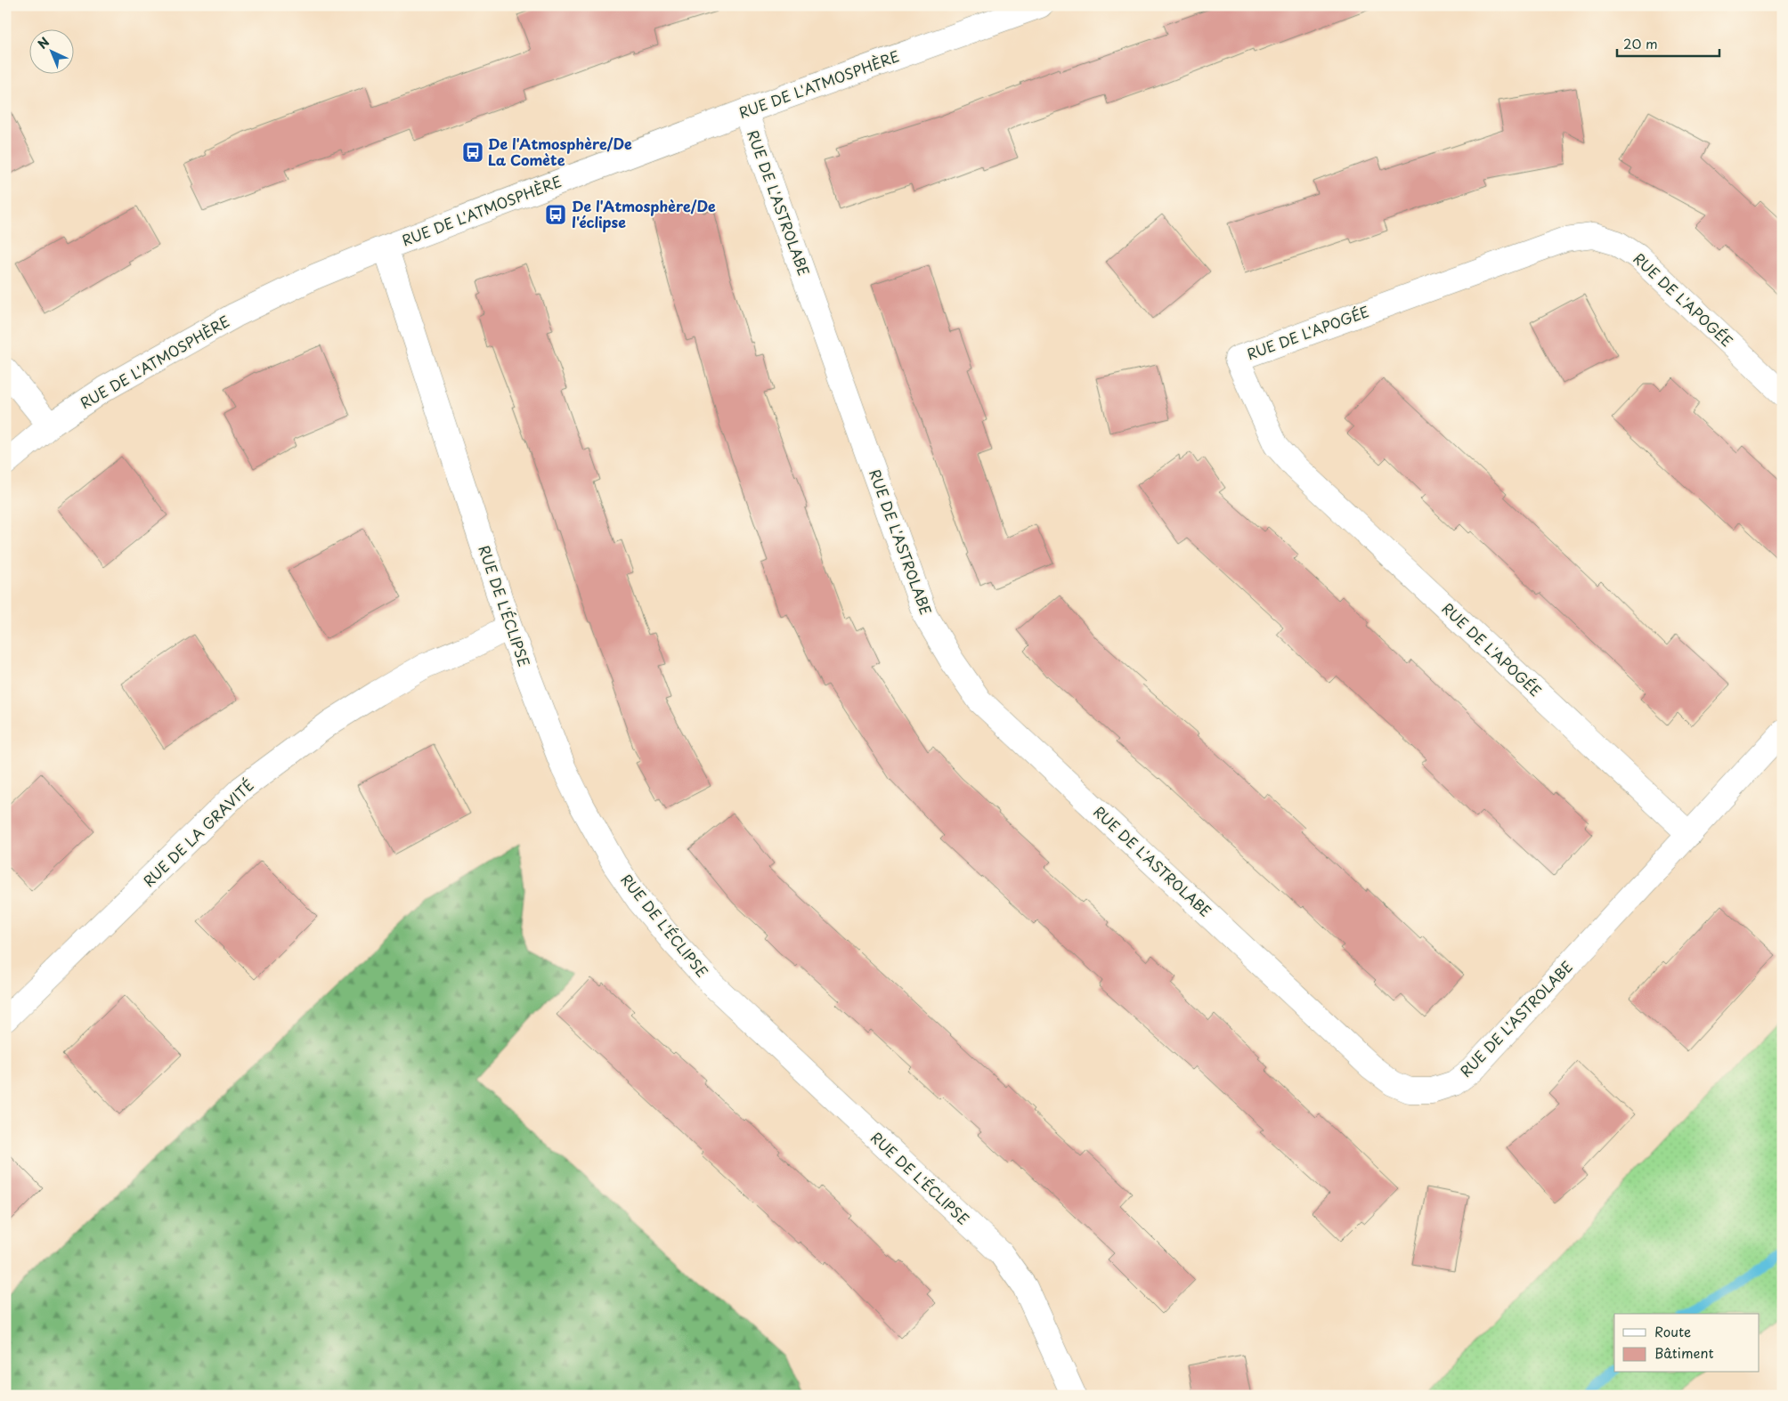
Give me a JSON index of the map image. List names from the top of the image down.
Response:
{
  "streets": {
    "street": [
      "RUE DE L'ATMOSPHÈRE",
      "RUE DE L'ASTROLABE",
      "RUE DE L'APOGÉE",
      "RUE DE L'ÉCLIPSE",
      "RUE DE LA GRAVITÉ"
    ]
  },
  "crossings": [
    ["RUE DE L'ATMOSPHÈRE", "RUE DE L'ASTROLABE"],
    ["RUE DE L'ATMOSPHÈRE", "RUE DE L'ÉCLIPSE"],
    ["RUE DE L'ASTROLABE", "RUE DE L'APOGÉE"],
    ["RUE DE L'ÉCLIPSE", "RUE DE LA GRAVITÉ"]
  ],
  "places": {
    "bus stop": ["De l'Atmosphère/De La Comète", "De l'Atmosphère/De l'éclipse"]
  },
  "legend": ["Route", "Bâtiment"],
  "scale_bar": "20 m",
  "north": "top left"
}
